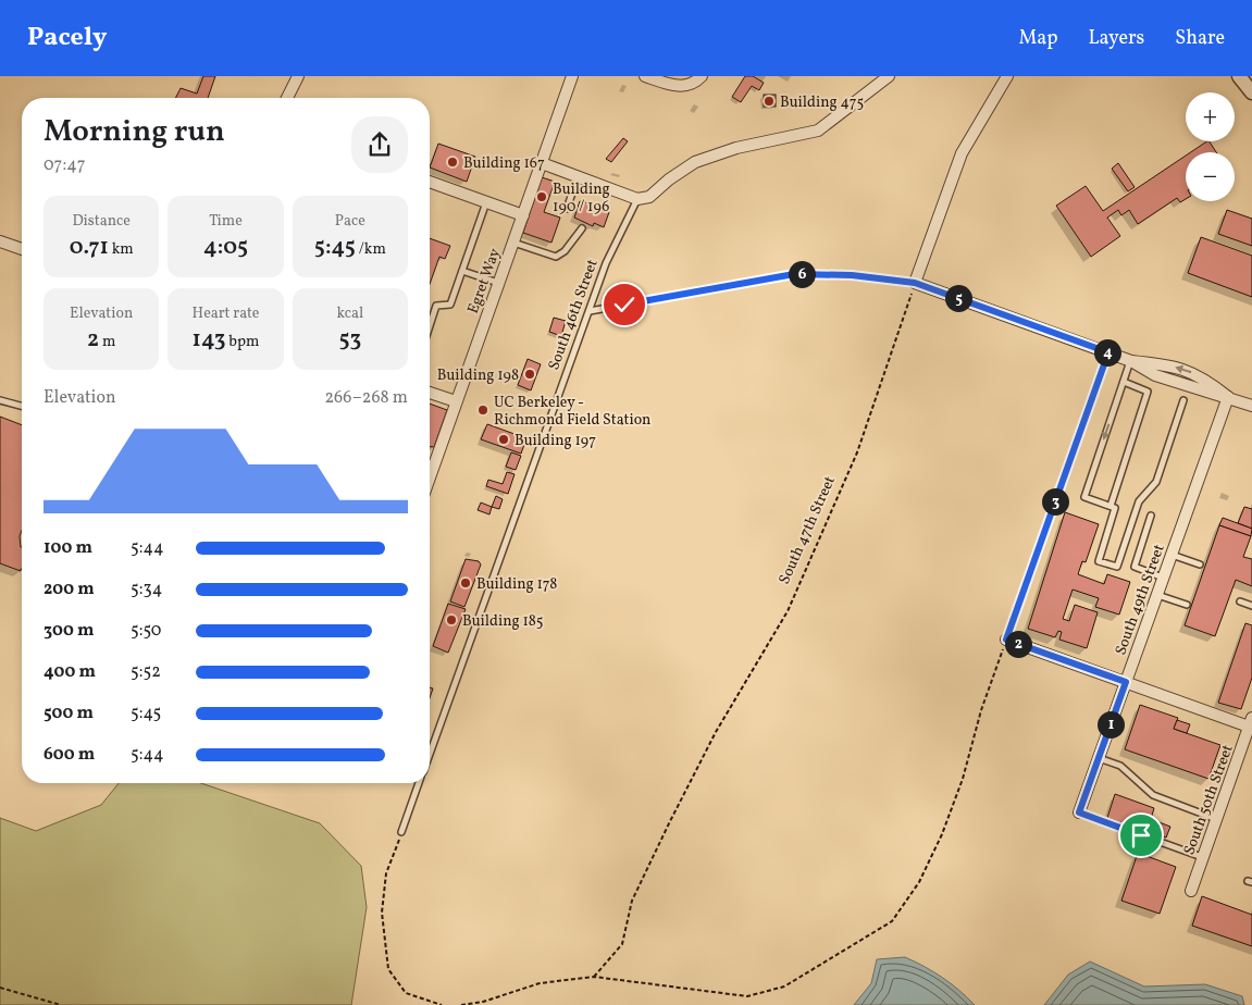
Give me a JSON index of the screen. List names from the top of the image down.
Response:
{
  "streets": {
    "street": ["Egret Way", "South 49th Street", "South 50th Street"],
    "lane": ["South 46th Street"],
    "path": ["South 47th Street"]
  },
  "places": [
    "Building 475",
    "Building 167",
    "Building 190 / 196",
    "Building 198",
    "UC Berkeley - Richmond Field Station",
    "Building 197",
    "Building 178",
    "Building 185"
  ],
  "page": {
    "header": "Pacely",
    "nav": ["Map", "Layers", "Share"],
    "map_buttons": ["+", "−"],
    "heading": ["Morning run", "07:47"],
    "stats": [
      ["Distance", "0.71 km"],
      ["Time", "4:05"],
      ["Pace", "5:45 /km"],
      ["Elevation", "2 m"],
      ["Heart rate", "143 bpm"],
      ["kcal", "53"]
    ],
    "pins": [
      "6",
      "5",
      "4",
      "3",
      "2",
      "1"
    ],
    "chart": ["Elevation", "266–268 m"],
    "list": [
      {
        "name": "100 m",
        "note": "5:44"
      },
      {
        "name": "200 m",
        "note": "5:34"
      },
      {
        "name": "300 m",
        "note": "5:50"
      },
      {
        "name": "400 m",
        "note": "5:52"
      },
      {
        "name": "500 m",
        "note": "5:45"
      },
      {
        "name": "600 m",
        "note": "5:44"
      }
    ]
  }
}
